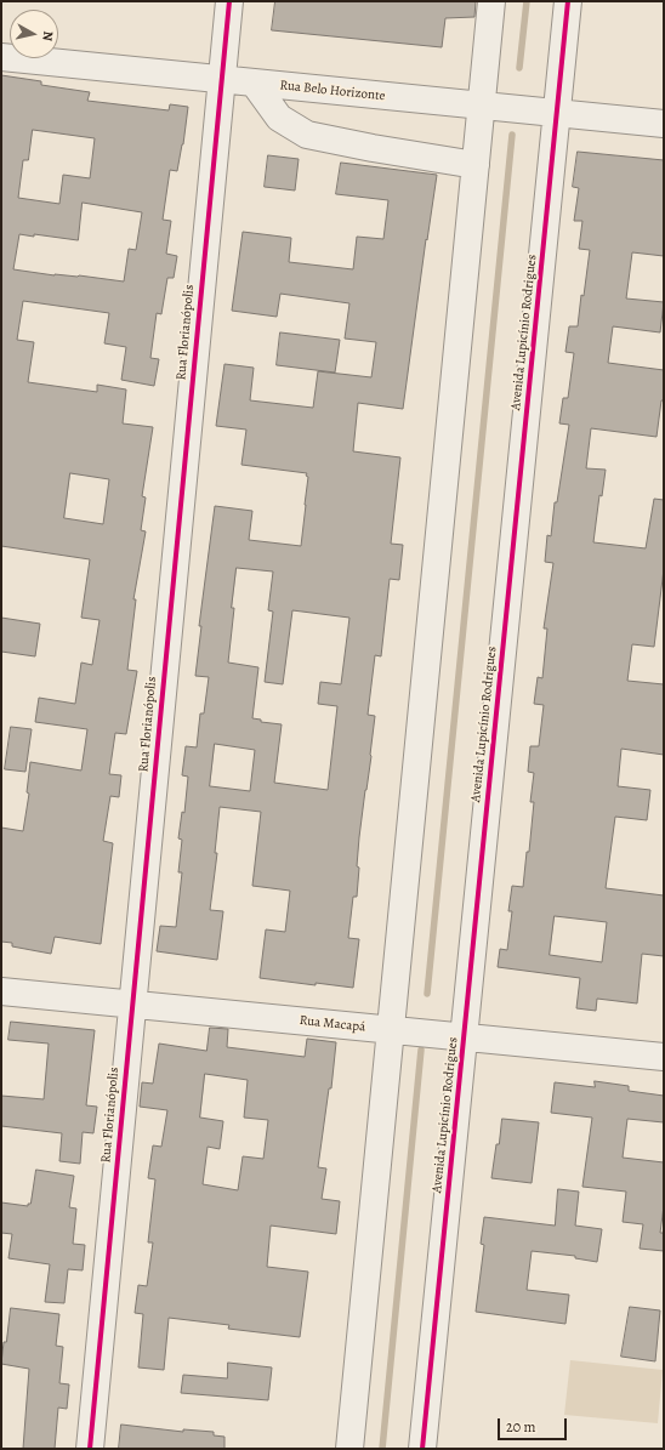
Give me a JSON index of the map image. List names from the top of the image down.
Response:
{
  "streets": {
    "street": [
      "Rua Belo Horizonte",
      "Rua Florianópolis",
      "Avenida Lupicínio Rodrigues",
      "Rua Macapá"
    ]
  },
  "crossings": [
    ["Rua Belo Horizonte", "Rua Florianópolis"],
    ["Rua Belo Horizonte", "Avenida Lupicínio Rodrigues"],
    ["Rua Florianópolis", "Rua Macapá"],
    ["Avenida Lupicínio Rodrigues", "Rua Macapá"]
  ],
  "scale_bar": "20 m",
  "north": "right"
}
